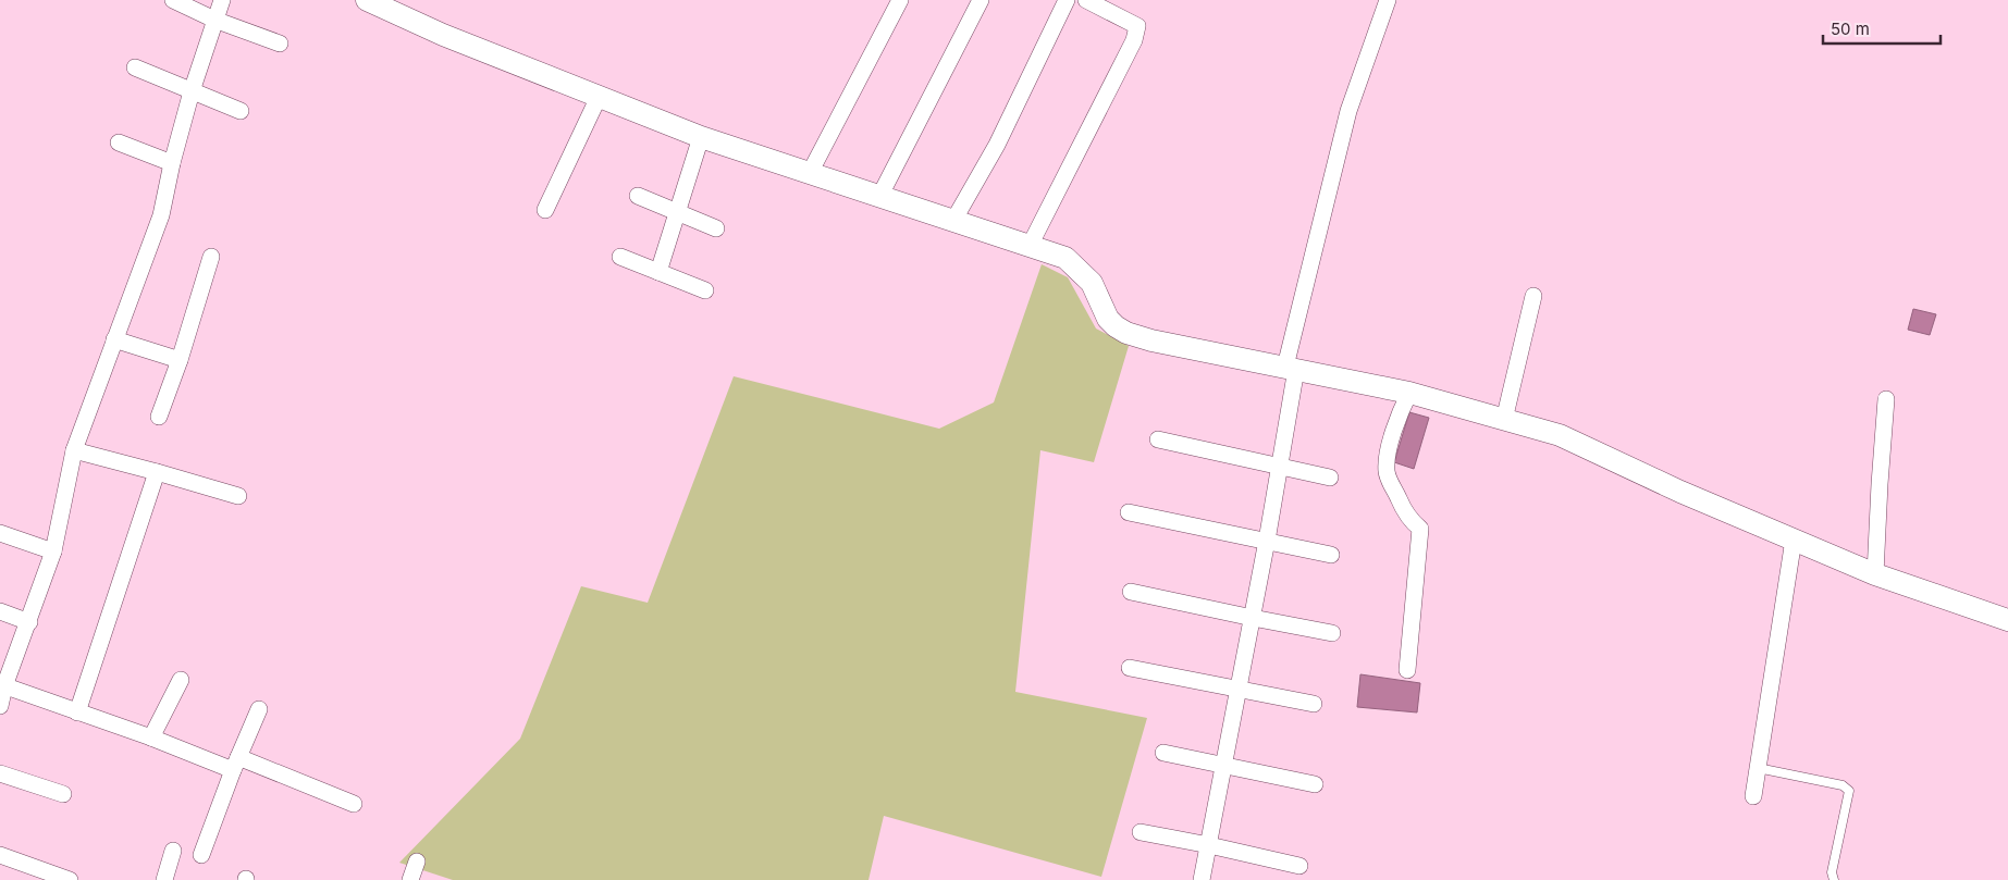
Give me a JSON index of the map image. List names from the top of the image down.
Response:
{
  "scale_bar": "50 m"
}
